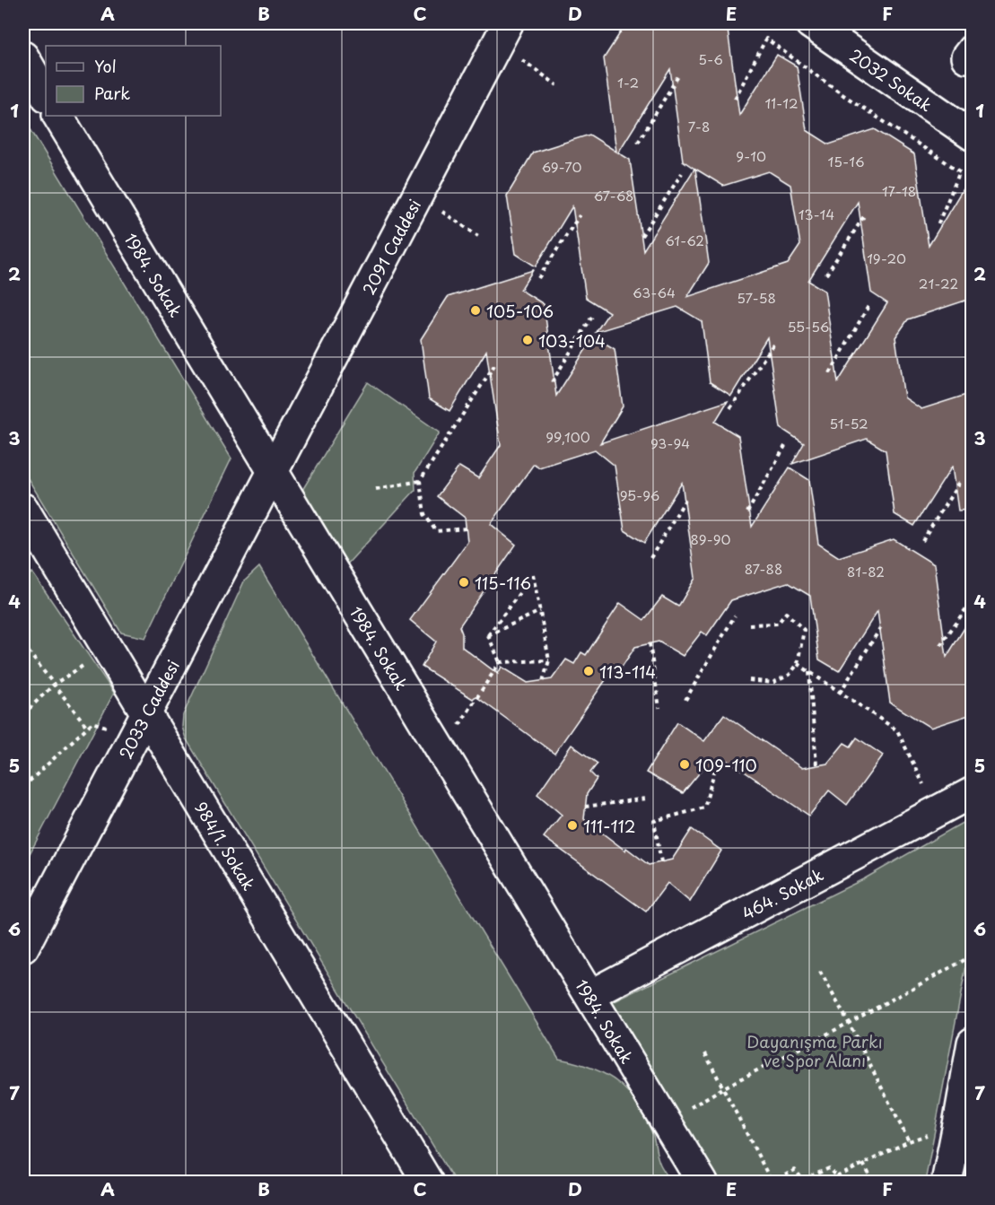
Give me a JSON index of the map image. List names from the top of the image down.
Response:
{
  "streets": {
    "street": [
      "2032 Sokak",
      "2091 Caddesi",
      "1984. Sokak",
      "2033 Caddesi",
      "984/1. Sokak",
      "464. Sokak"
    ]
  },
  "crossings": [
    ["2091 Caddesi", "1984. Sokak"],
    ["2091 Caddesi", "2033 Caddesi"],
    ["1984. Sokak", "2033 Caddesi"],
    ["1984. Sokak", "464. Sokak"],
    ["2033 Caddesi", "984/1. Sokak"]
  ],
  "parks": ["Dayanışma Parkı ve Spor Alanı"],
  "places": [
    "105-106",
    "103-104",
    "115-116",
    "113-114",
    "109-110",
    "111-112"
  ],
  "house_numbers": [
    "5-6",
    "1-2",
    "11-12",
    "7-8",
    "9-10",
    "15-16",
    "69-70",
    "17-18",
    "67-68",
    "13-14",
    "61-62",
    "19-20",
    "21-22",
    "63-64",
    "57-58",
    "55-56",
    "51-52",
    "99,100",
    "93-94",
    "95-96",
    "89-90",
    "87-88",
    "81-82"
  ],
  "legend": ["Yol", "Park"],
  "grid": {
    "columns": [
      "A",
      "B",
      "C",
      "D",
      "E",
      "F"
    ],
    "rows": [
      "1",
      "2",
      "3",
      "4",
      "5",
      "6",
      "7"
    ]
  }
}
